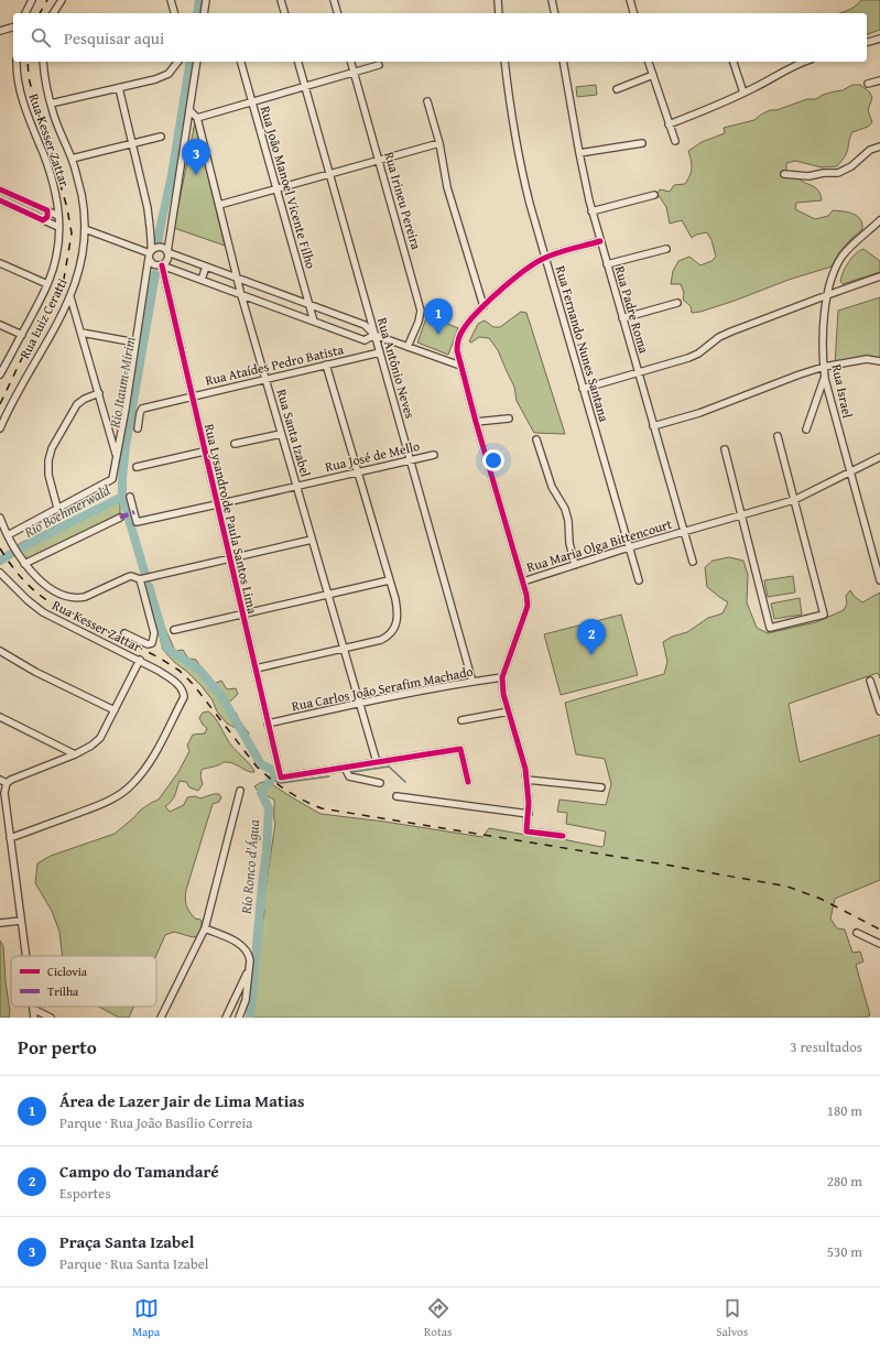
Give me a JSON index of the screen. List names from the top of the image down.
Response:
{
  "streets": {
    "street": [
      "Rua Kesser Zattar",
      "Rua João Manoel Vicente Filho",
      "Rua Irineu Pereira",
      "Rua Padre Roma",
      "Rua Luiz Ceratti",
      "Rua Fernando Nunes Santana",
      "Rua Ataídes Pedro Batista",
      "Rua Antônio Neves",
      "Rua Israel",
      "Rua Santa Izabel",
      "Rua José de Mello",
      "Rua Lysandro de Paula Santos Lima",
      "Rua Maria Olga Bittencourt",
      "Rua Carlos João Serafim Machado"
    ]
  },
  "crossings": [
    ["Rua Padre Roma", "Rua Maria Olga Bittencourt"],
    ["Rua Fernando Nunes Santana", "Rua Maria Olga Bittencourt"],
    ["Rua Ataídes Pedro Batista", "Rua Antônio Neves"],
    ["Rua Ataídes Pedro Batista", "Rua Santa Izabel"],
    ["Rua Ataídes Pedro Batista", "Rua Lysandro de Paula Santos Lima"],
    ["Rua Antônio Neves", "Rua José de Mello"],
    ["Rua Antônio Neves", "Rua Carlos João Serafim Machado"],
    ["Rua Israel", "Rua Maria Olga Bittencourt"],
    ["Rua Santa Izabel", "Rua José de Mello"],
    ["Rua Santa Izabel", "Rua Carlos João Serafim Machado"],
    ["Rua José de Mello", "Rua Lysandro de Paula Santos Lima"],
    ["Rua Lysandro de Paula Santos Lima", "Rua Carlos João Serafim Machado"]
  ],
  "water": ["Rio Itaum-Mirim", "Rio Boehmerwald", "Rio Ronco d'Água"],
  "legend": ["Ciclovia", "Trilha"],
  "page": {
    "search": "Pesquisar aqui",
    "pins": ["3", "1", "2"],
    "heading": ["Por perto", "3 resultados"],
    "list": [
      {
        "mark": "1",
        "name": "Área de Lazer Jair de Lima Matias",
        "note": "Parque · Rua João Basílio Correia",
        "value": "180 m"
      },
      {
        "mark": "2",
        "name": "Campo do Tamandaré",
        "note": "Esportes",
        "value": "280 m"
      },
      {
        "mark": "3",
        "name": "Praça Santa Izabel",
        "note": "Parque · Rua Santa Izabel",
        "value": "530 m"
      }
    ],
    "nav": ["Mapa", "Rotas", "Salvos"]
  }
}
